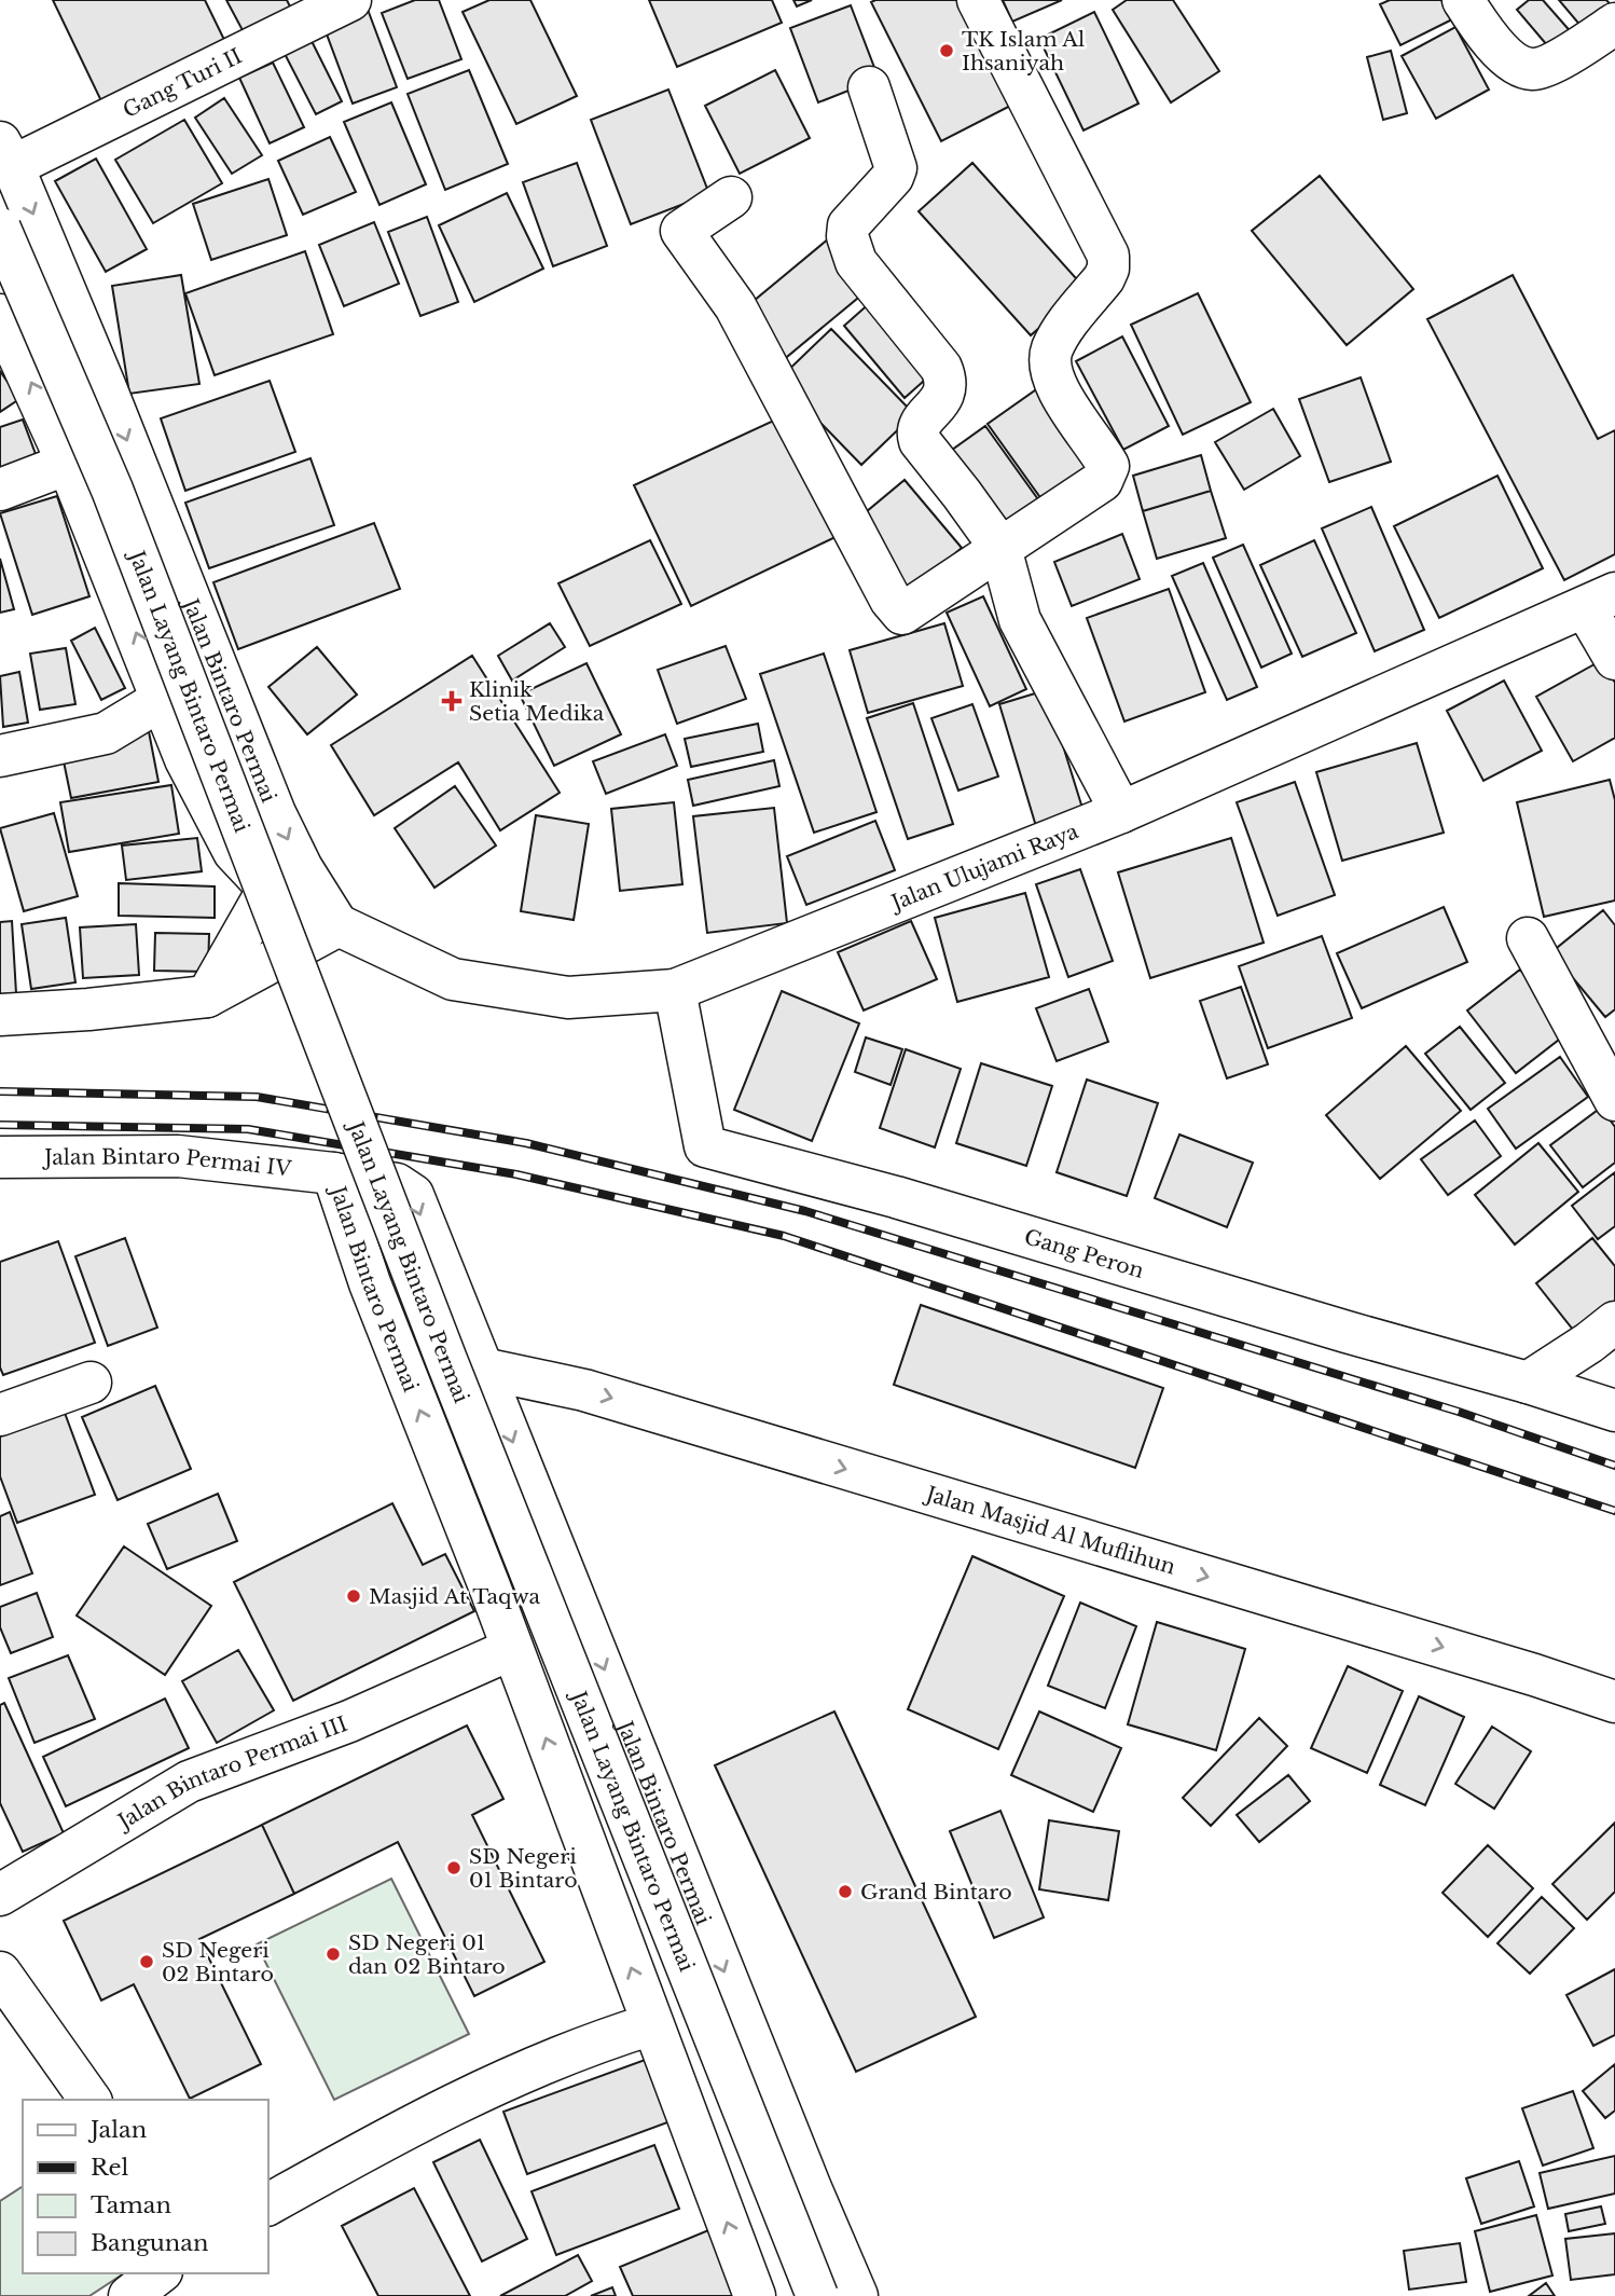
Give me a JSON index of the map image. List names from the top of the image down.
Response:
{
  "streets": {
    "street": [
      "Gang Turi II",
      "Jalan Layang Bintaro Permai",
      "Jalan Bintaro Permai",
      "Jalan Ulujami Raya",
      "Jalan Bintaro Permai IV",
      "Gang Peron",
      "Jalan Masjid Al Muflihun",
      "Jalan Bintaro Permai III"
    ]
  },
  "crossings": [
    ["Gang Turi II", "Jalan Bintaro Permai"],
    ["Jalan Bintaro Permai", "Jalan Ulujami Raya"],
    ["Jalan Bintaro Permai", "Jalan Bintaro Permai IV"],
    ["Jalan Bintaro Permai", "Jalan Masjid Al Muflihun"],
    ["Jalan Bintaro Permai", "Jalan Bintaro Permai III"],
    ["Jalan Ulujami Raya", "Gang Peron"]
  ],
  "one_way": ["Jalan Masjid Al Muflihun"],
  "places": {
    "other": [
      "TK Islam Al Ihsaniyah",
      "Masjid At Taqwa",
      "SD Negeri 01 Bintaro",
      "Grand Bintaro",
      "SD Negeri 01 dan 02 Bintaro",
      "SD Negeri 02 Bintaro"
    ],
    "health": ["Klinik Setia Medika"]
  },
  "legend": [
    "Jalan",
    "Rel",
    "Taman",
    "Bangunan"
  ]
}
